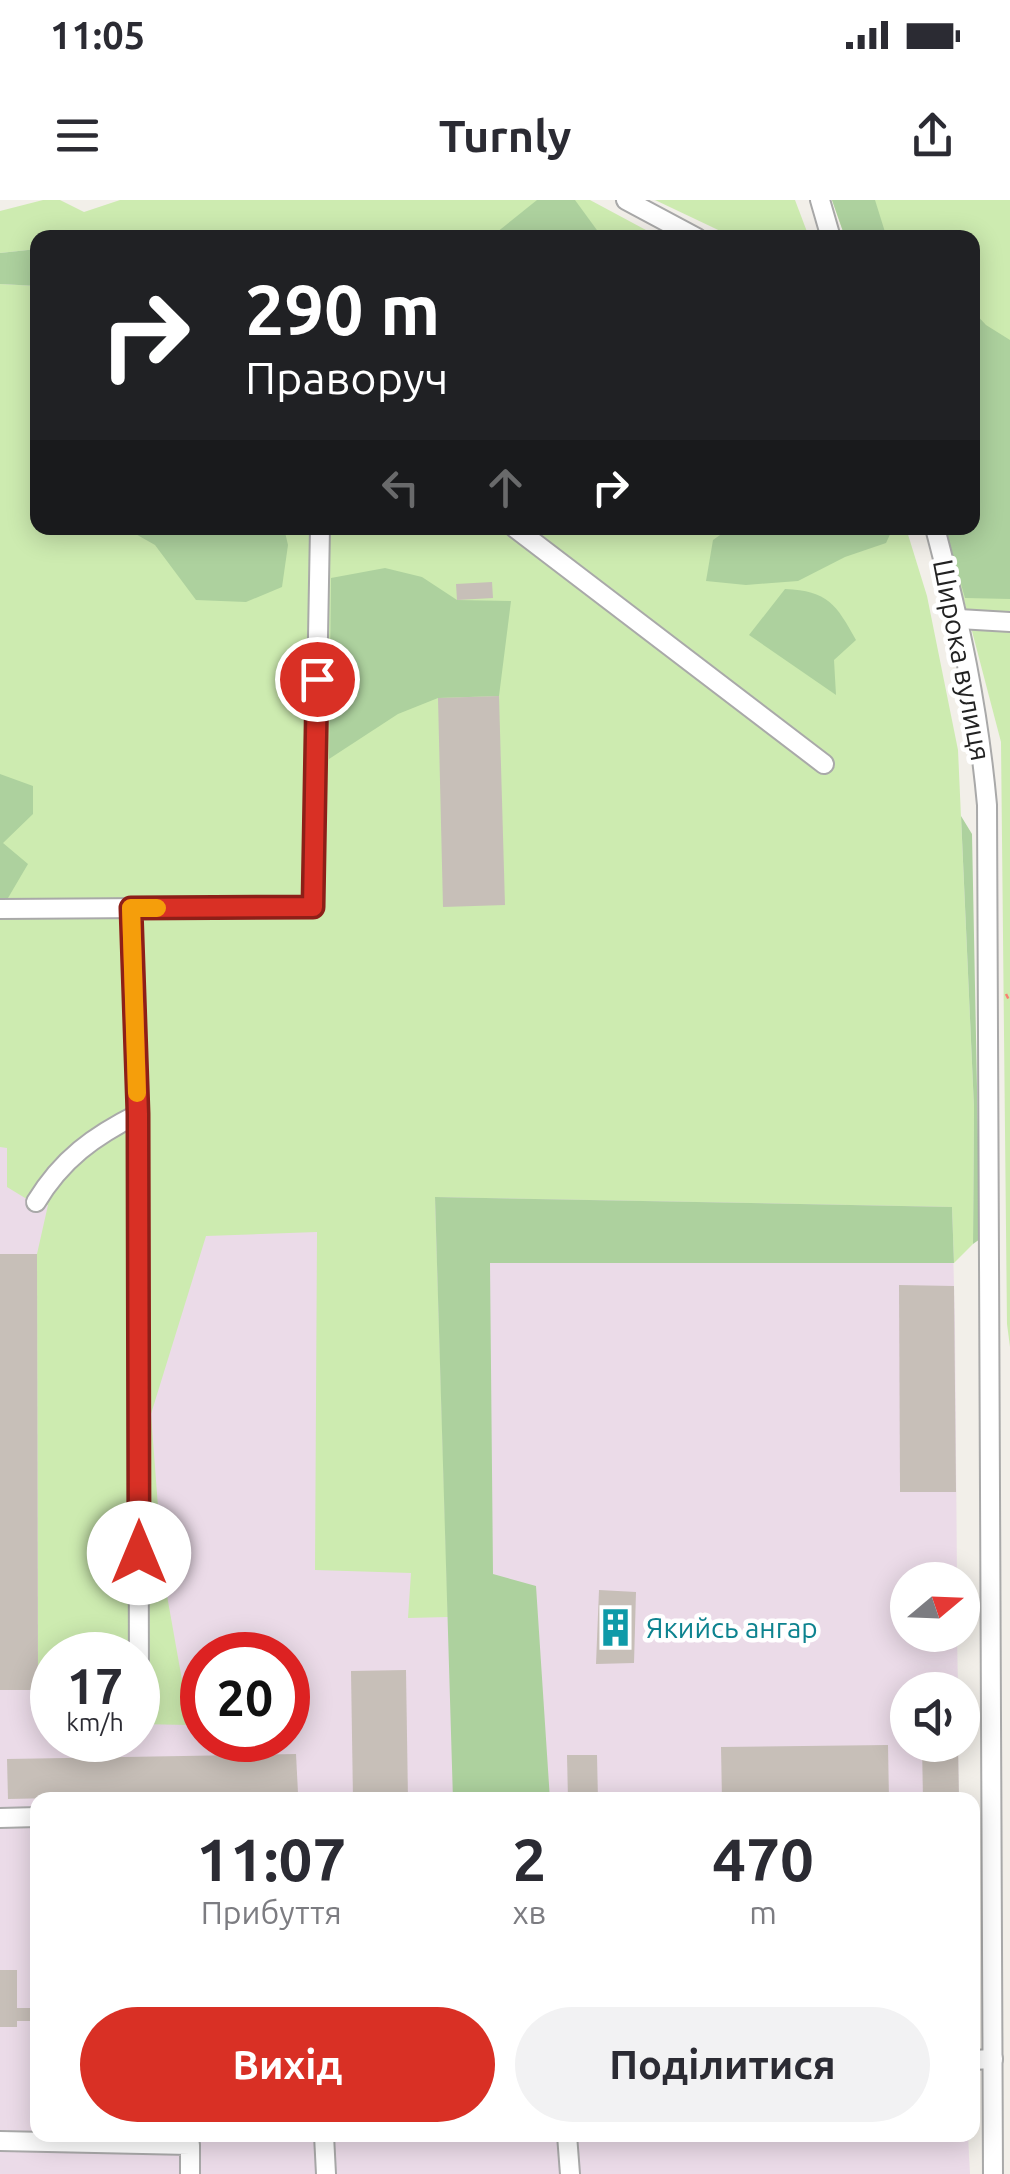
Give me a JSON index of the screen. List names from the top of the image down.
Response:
{
  "streets": {
    "street": ["Широка вулиця"]
  },
  "places": {
    "building": ["Якийсь ангар"]
  },
  "north": "right",
  "page": {
    "status": "11:05",
    "header": "Turnly",
    "turn": ["290 m", "Праворуч"],
    "speed": "17 km/h",
    "limit": "20",
    "eta": [
      "11:07",
      "Прибуття",
      "2",
      "хв",
      "470",
      "m"
    ],
    "buttons": ["Вихід", "Поділитися"]
  }
}
